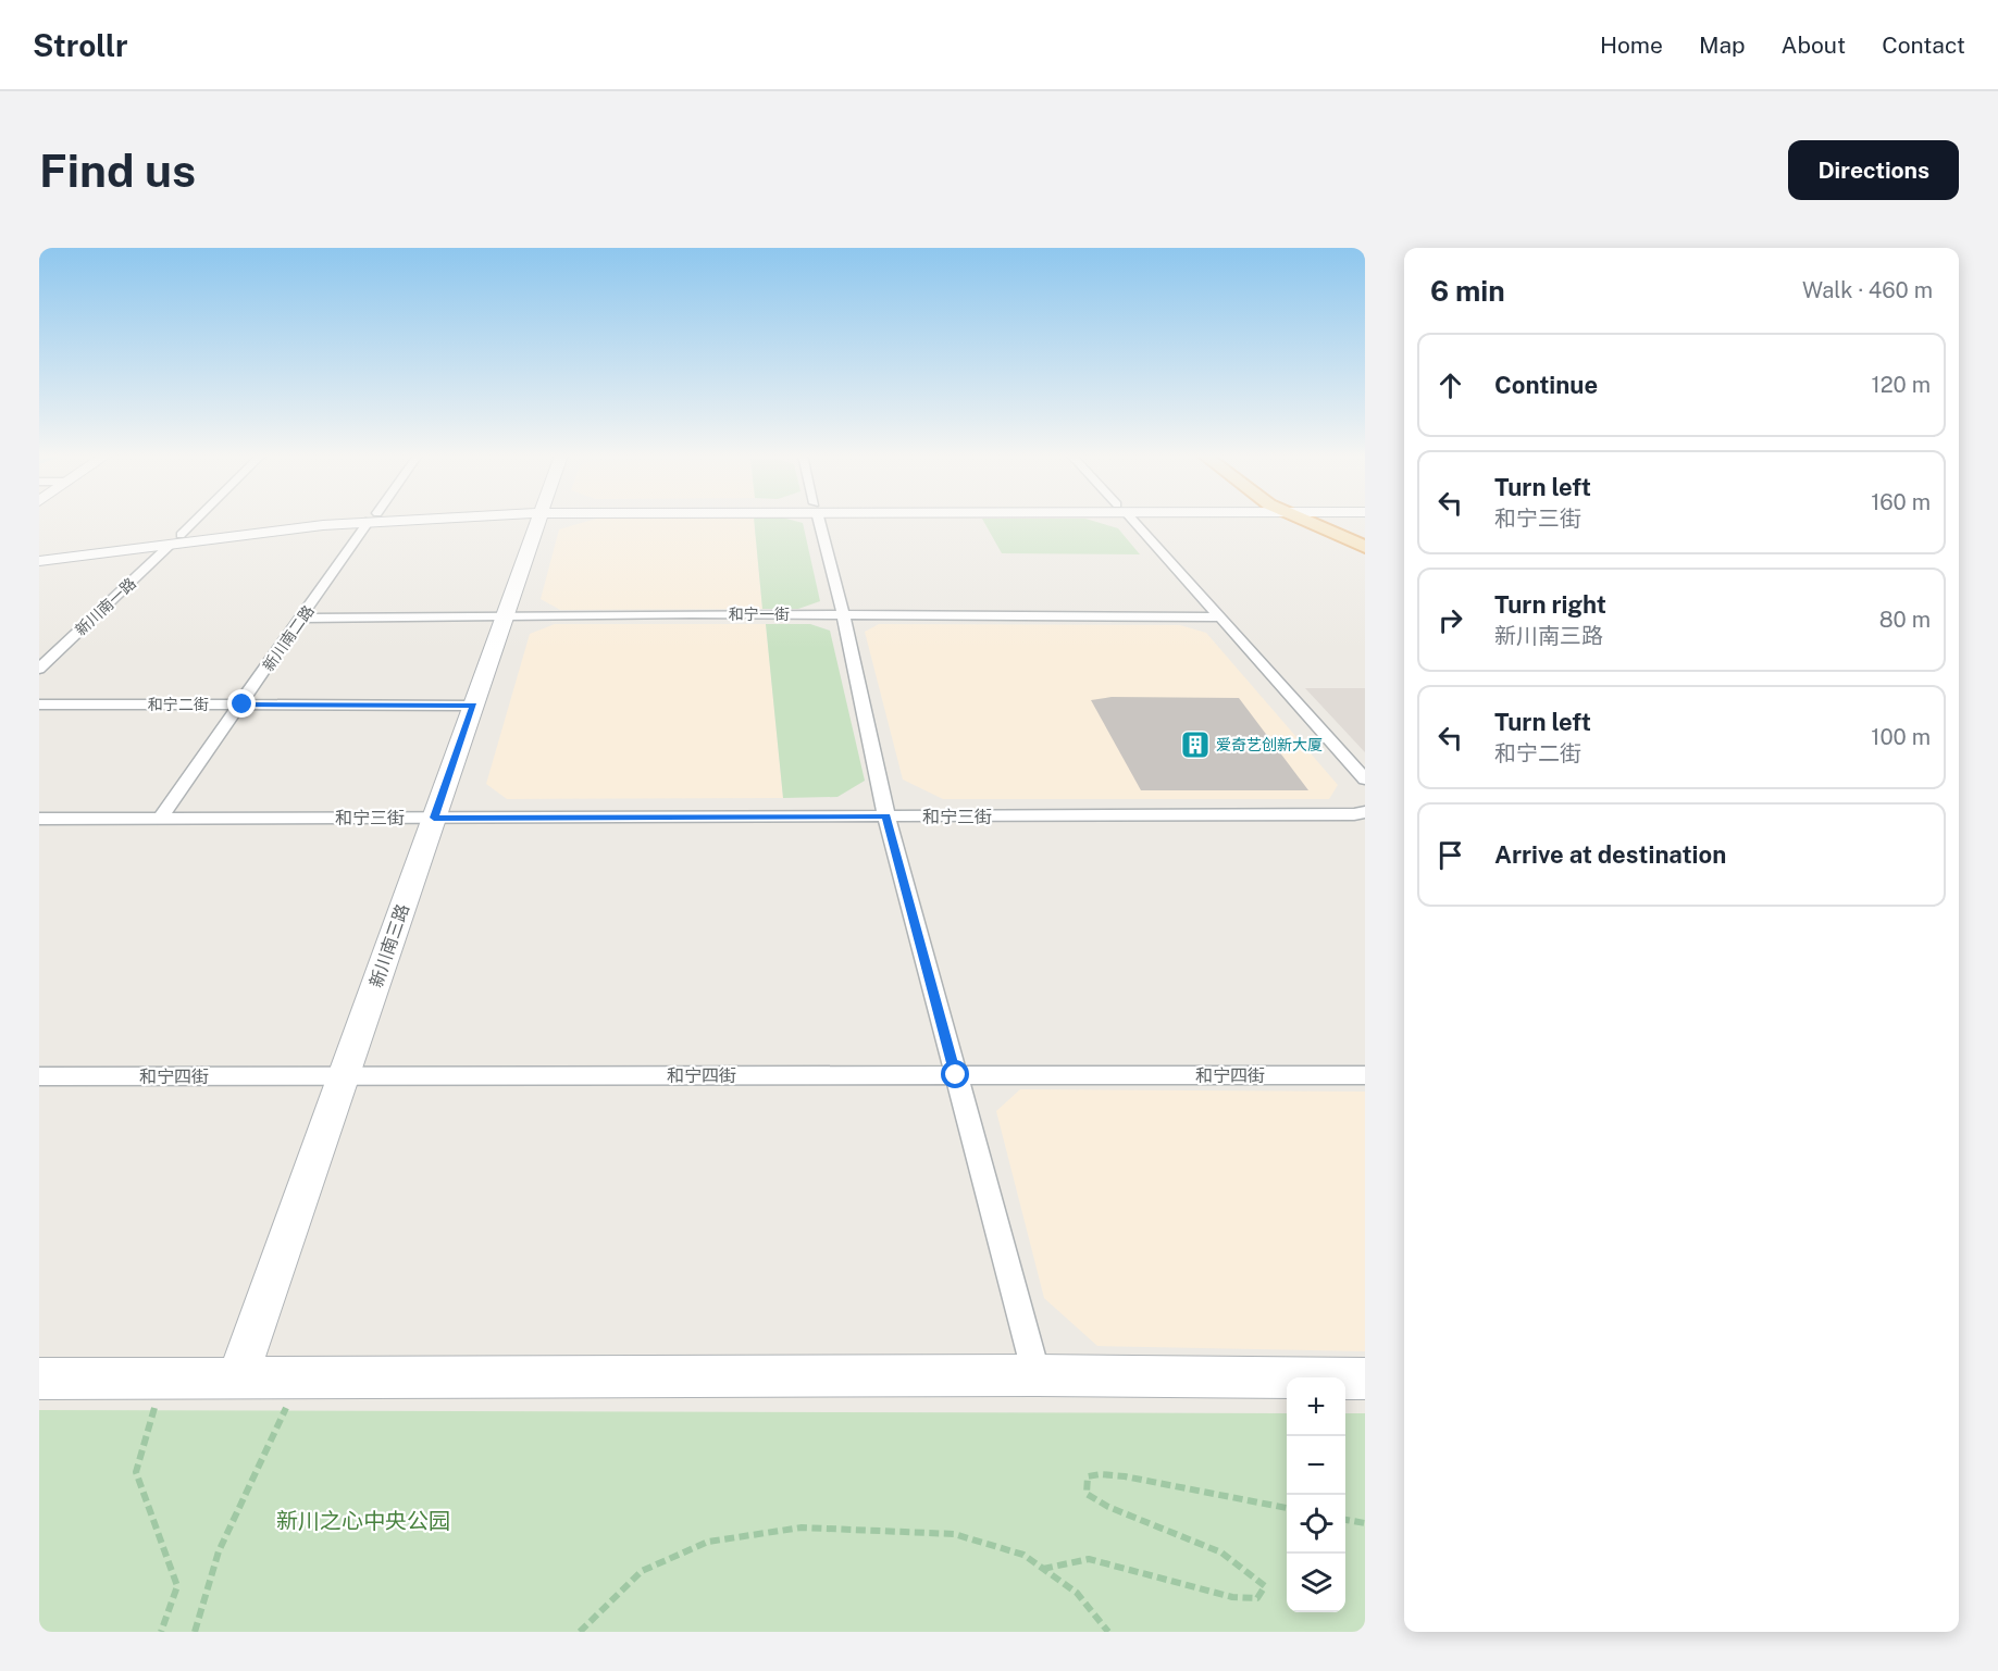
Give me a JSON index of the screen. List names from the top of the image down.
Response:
{
  "streets": {
    "street": [
      "新川南一路",
      "和宁一街",
      "新川南二路",
      "和宁二街",
      "和宁三街",
      "新川南三路",
      "和宁四街"
    ]
  },
  "crossings": [
    ["和宁一街", "新川南二路"],
    ["和宁一街", "新川南三路"],
    ["新川南二路", "和宁二街"],
    ["新川南二路", "和宁三街"],
    ["和宁二街", "新川南三路"],
    ["和宁三街", "新川南三路"],
    ["新川南三路", "和宁四街"]
  ],
  "parks": ["新川之心中央公园"],
  "places": {
    "building": ["爱奇艺创新大厦"]
  },
  "page": {
    "header": "Strollr",
    "nav": [
      "Home",
      "Map",
      "About",
      "Contact"
    ],
    "buttons": "Directions",
    "title": "Find us",
    "heading": ["6 min", "Walk · 460 m"],
    "list": [
      ["Continue", "120 m"],
      ["Turn left", "和宁三街", "160 m"],
      ["Turn right", "新川南三路", "80 m"],
      ["Turn left", "和宁二街", "100 m"],
      "Arrive at destination"
    ],
    "map_buttons": ["+", "−"]
  }
}
